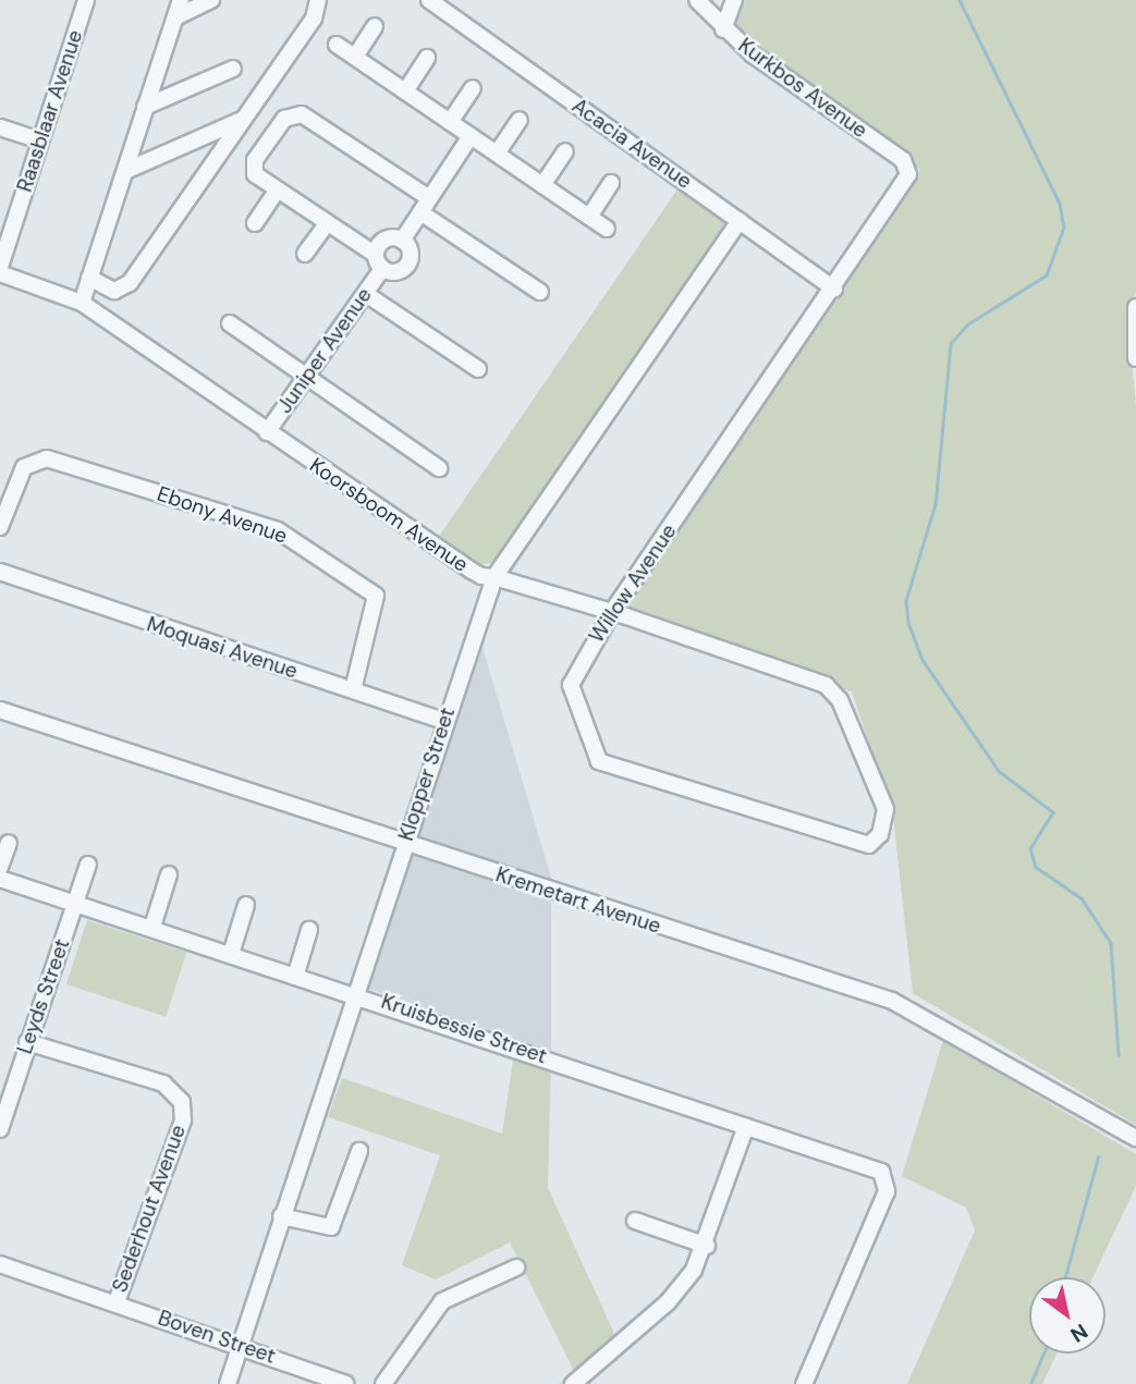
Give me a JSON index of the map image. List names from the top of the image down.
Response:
{
  "streets": {
    "street": [
      "Kurkbos Avenue",
      "Raasblaar Avenue",
      "Acacia Avenue",
      "Juniper Avenue",
      "Ebony Avenue",
      "Koorsboom Avenue",
      "Willow Avenue",
      "Moquasi Avenue",
      "Klopper Street",
      "Kremetart Avenue",
      "Leyds Street",
      "Kruisbessie Street",
      "Sederhout Avenue",
      "Boven Street"
    ]
  },
  "crossings": [
    ["Kurkbos Avenue", "Willow Avenue"],
    ["Acacia Avenue", "Willow Avenue"],
    ["Acacia Avenue", "Klopper Street"],
    ["Juniper Avenue", "Koorsboom Avenue"],
    ["Ebony Avenue", "Moquasi Avenue"],
    ["Koorsboom Avenue", "Willow Avenue"],
    ["Koorsboom Avenue", "Klopper Street"],
    ["Moquasi Avenue", "Klopper Street"],
    ["Klopper Street", "Kremetart Avenue"],
    ["Klopper Street", "Kruisbessie Street"],
    ["Klopper Street", "Boven Street"],
    ["Leyds Street", "Kruisbessie Street"],
    ["Leyds Street", "Sederhout Avenue"],
    ["Sederhout Avenue", "Boven Street"]
  ],
  "north": "bottom right"
}
